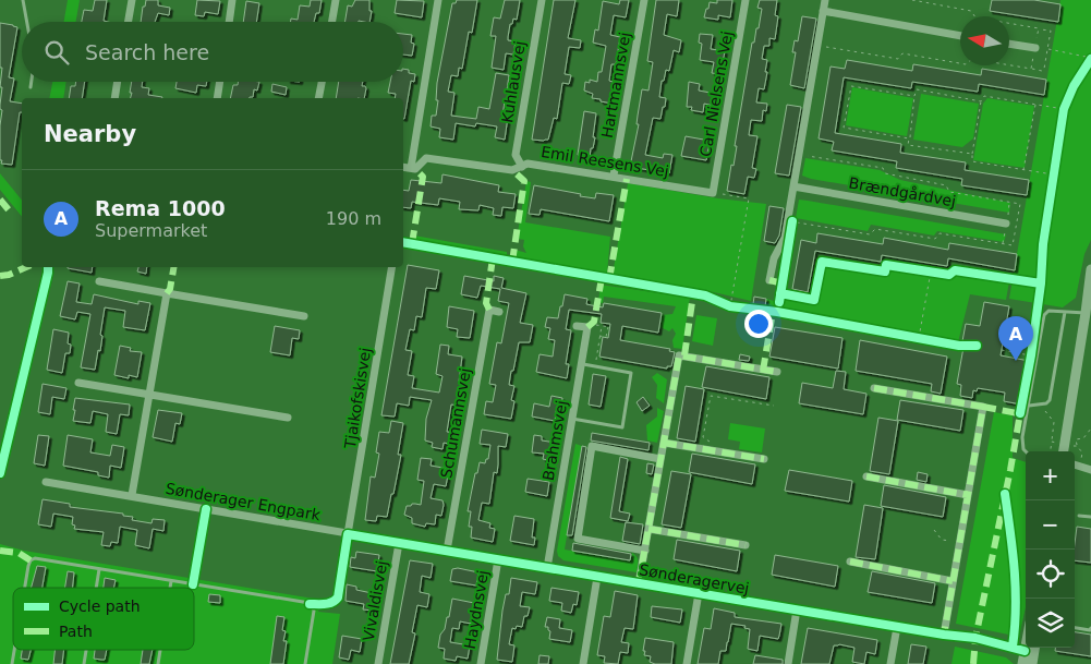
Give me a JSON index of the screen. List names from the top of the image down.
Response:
{
  "streets": {
    "street": [
      "Kuhlausvej",
      "Hartmannsvej",
      "Carl Nielsens Vej",
      "Emil Reesens Vej",
      "Brændgårdvej",
      "Tjaikofskisvej",
      "Schumannsvej",
      "Brahmsvej",
      "Sønderager Engpark",
      "Sønderagervej",
      "Vivaldisvej",
      "Haydnsvej"
    ]
  },
  "crossings": [
    ["Kuhlausvej", "Emil Reesens Vej"],
    ["Hartmannsvej", "Emil Reesens Vej"],
    ["Carl Nielsens Vej", "Emil Reesens Vej"],
    ["Tjaikofskisvej", "Sønderager Engpark"],
    ["Tjaikofskisvej", "Sønderagervej"],
    ["Schumannsvej", "Sønderagervej"],
    ["Brahmsvej", "Sønderagervej"],
    ["Sønderager Engpark", "Sønderagervej"],
    ["Sønderagervej", "Vivaldisvej"],
    ["Sønderagervej", "Haydnsvej"]
  ],
  "legend": ["Cycle path", "Path"],
  "north": "left",
  "page": {
    "search": "Search here",
    "heading": "Nearby",
    "list": [
      {
        "mark": "A",
        "name": "Rema 1000",
        "note": "Supermarket",
        "value": "190 m"
      }
    ],
    "pins": "A",
    "map_buttons": ["+", "−"]
  }
}
